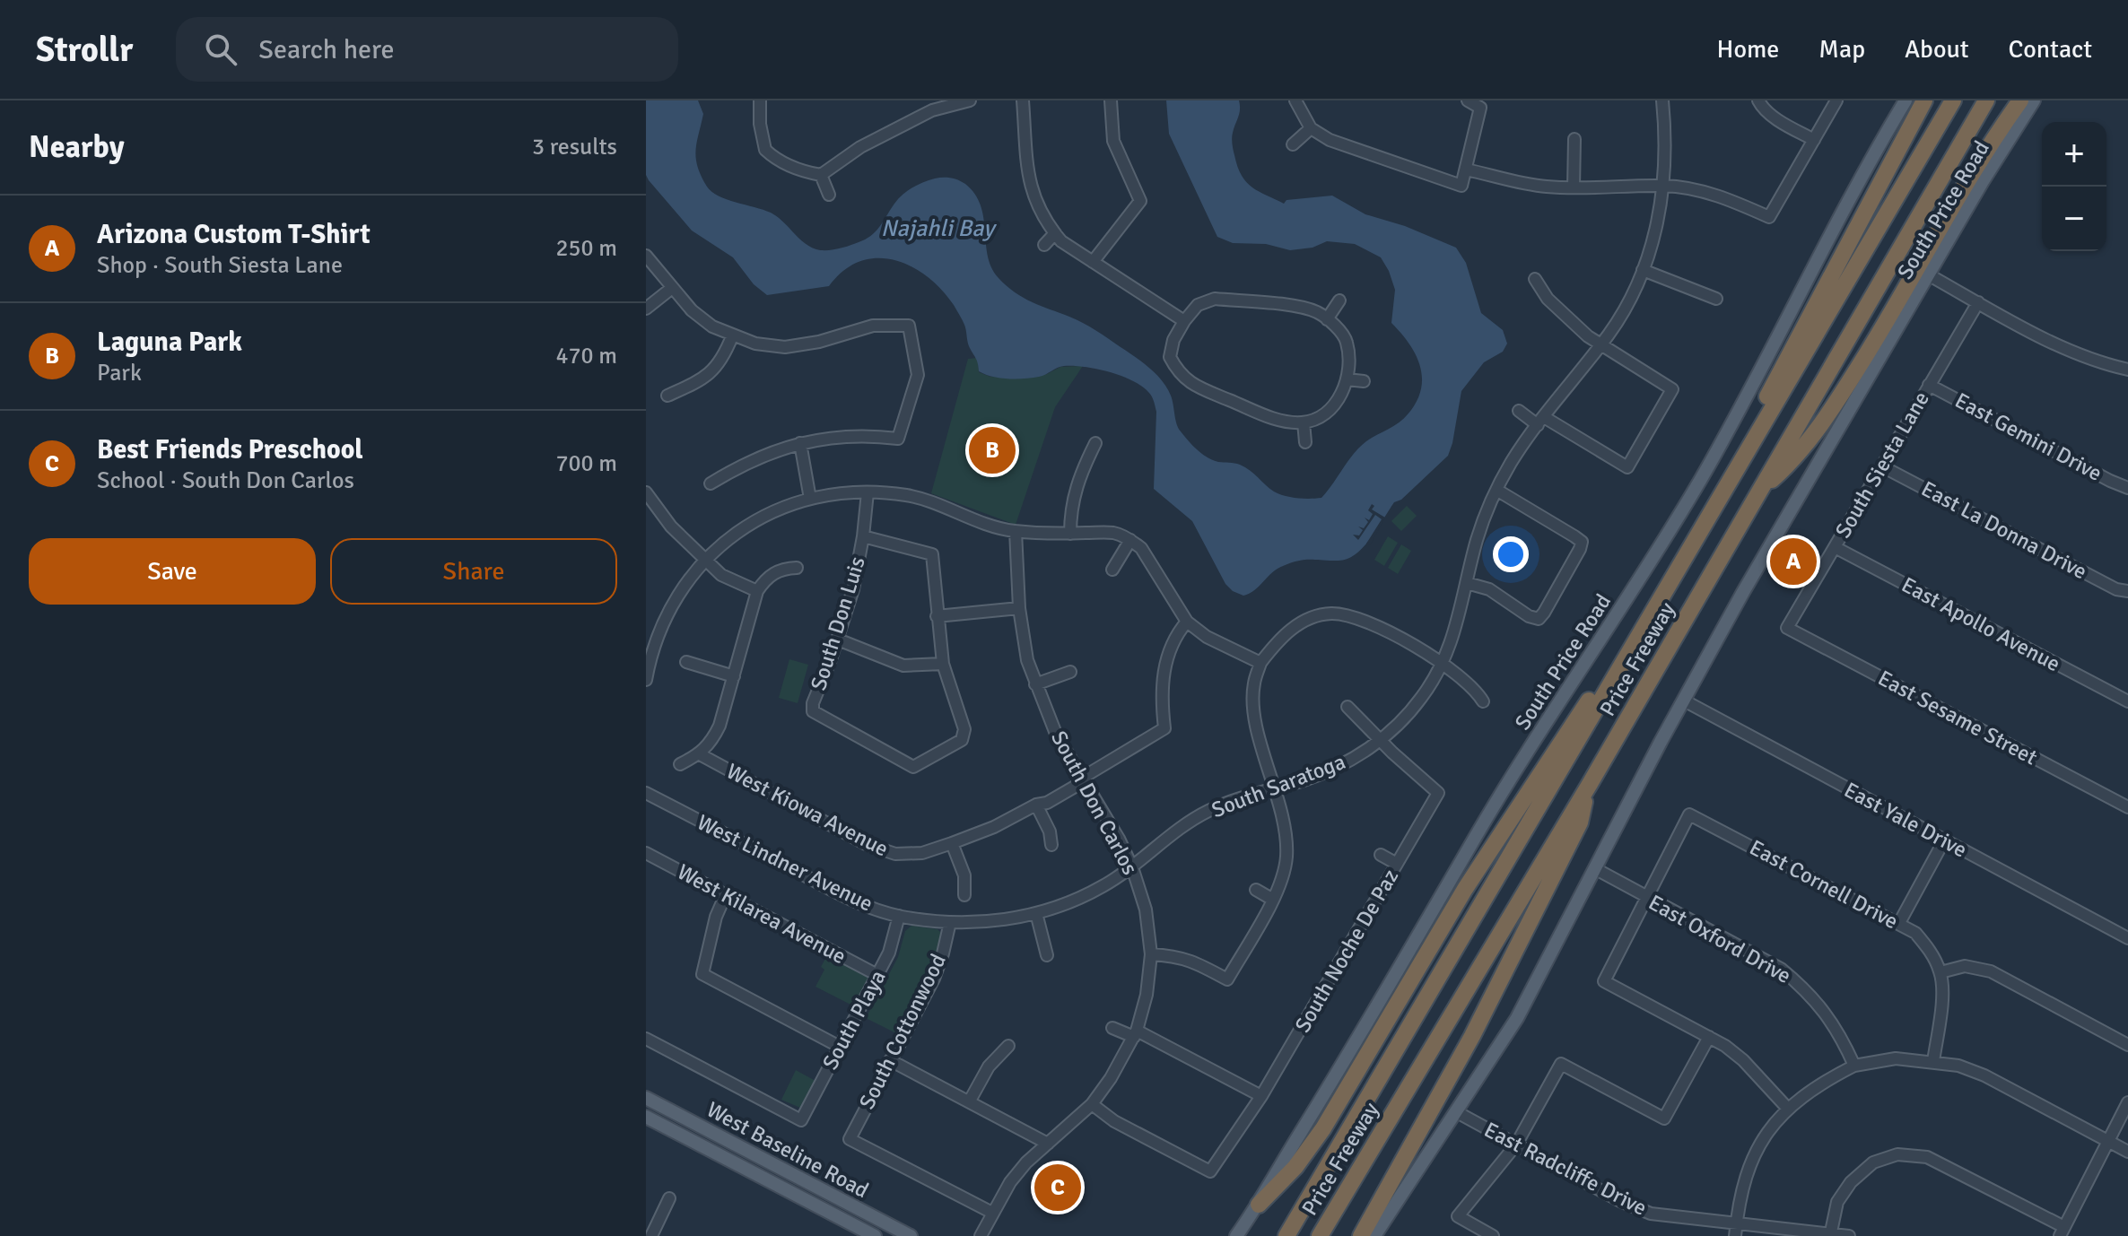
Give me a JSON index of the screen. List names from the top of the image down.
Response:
{
  "streets": {
    "highway": ["Price Freeway"],
    "main road": ["South Price Road", "West Baseline Road"],
    "street": [
      "East Gemini Drive",
      "South Siesta Lane",
      "East La Donna Drive",
      "South Don Luis",
      "East Apollo Avenue",
      "East Sesame Street",
      "South Saratoga",
      "South Don Carlos",
      "West Kiowa Avenue",
      "East Yale Drive",
      "West Lindner Avenue",
      "East Cornell Drive",
      "West Kilarea Avenue",
      "East Oxford Drive",
      "South Noche De Paz",
      "South Playa",
      "South Cottonwood",
      "East Radcliffe Drive"
    ]
  },
  "crossings": [
    ["South Price Road", "East Yale Drive"],
    ["South Price Road", "East Oxford Drive"],
    ["South Price Road", "East Radcliffe Drive"],
    ["East Gemini Drive", "South Siesta Lane"],
    ["South Siesta Lane", "East La Donna Drive"],
    ["South Siesta Lane", "East Apollo Avenue"],
    ["South Siesta Lane", "East Sesame Street"],
    ["South Saratoga", "South Don Carlos"],
    ["South Saratoga", "West Lindner Avenue"],
    ["South Saratoga", "South Noche De Paz"],
    ["South Don Carlos", "West Kiowa Avenue"],
    ["South Don Carlos", "West Lindner Avenue"],
    ["South Don Carlos", "South Noche De Paz"],
    ["South Don Carlos", "South Cottonwood"],
    ["West Lindner Avenue", "South Playa"],
    ["West Lindner Avenue", "South Cottonwood"],
    ["East Cornell Drive", "East Oxford Drive"],
    ["West Kilarea Avenue", "South Playa"]
  ],
  "water": ["Najahli Bay"],
  "page": {
    "header": "Strollr",
    "search": "Search here",
    "nav": [
      "Home",
      "Map",
      "About",
      "Contact"
    ],
    "heading": ["Nearby", "3 results"],
    "map_buttons": ["+", "−"],
    "list": [
      {
        "mark": "A",
        "name": "Arizona Custom T-Shirt",
        "note": "Shop · South Siesta Lane",
        "value": "250 m"
      },
      {
        "mark": "B",
        "name": "Laguna Park",
        "note": "Park",
        "value": "470 m"
      },
      {
        "mark": "C",
        "name": "Best Friends Preschool",
        "note": "School · South Don Carlos",
        "value": "700 m"
      }
    ],
    "pins": ["B", "A", "C"],
    "buttons": ["Save", "Share"]
  }
}
